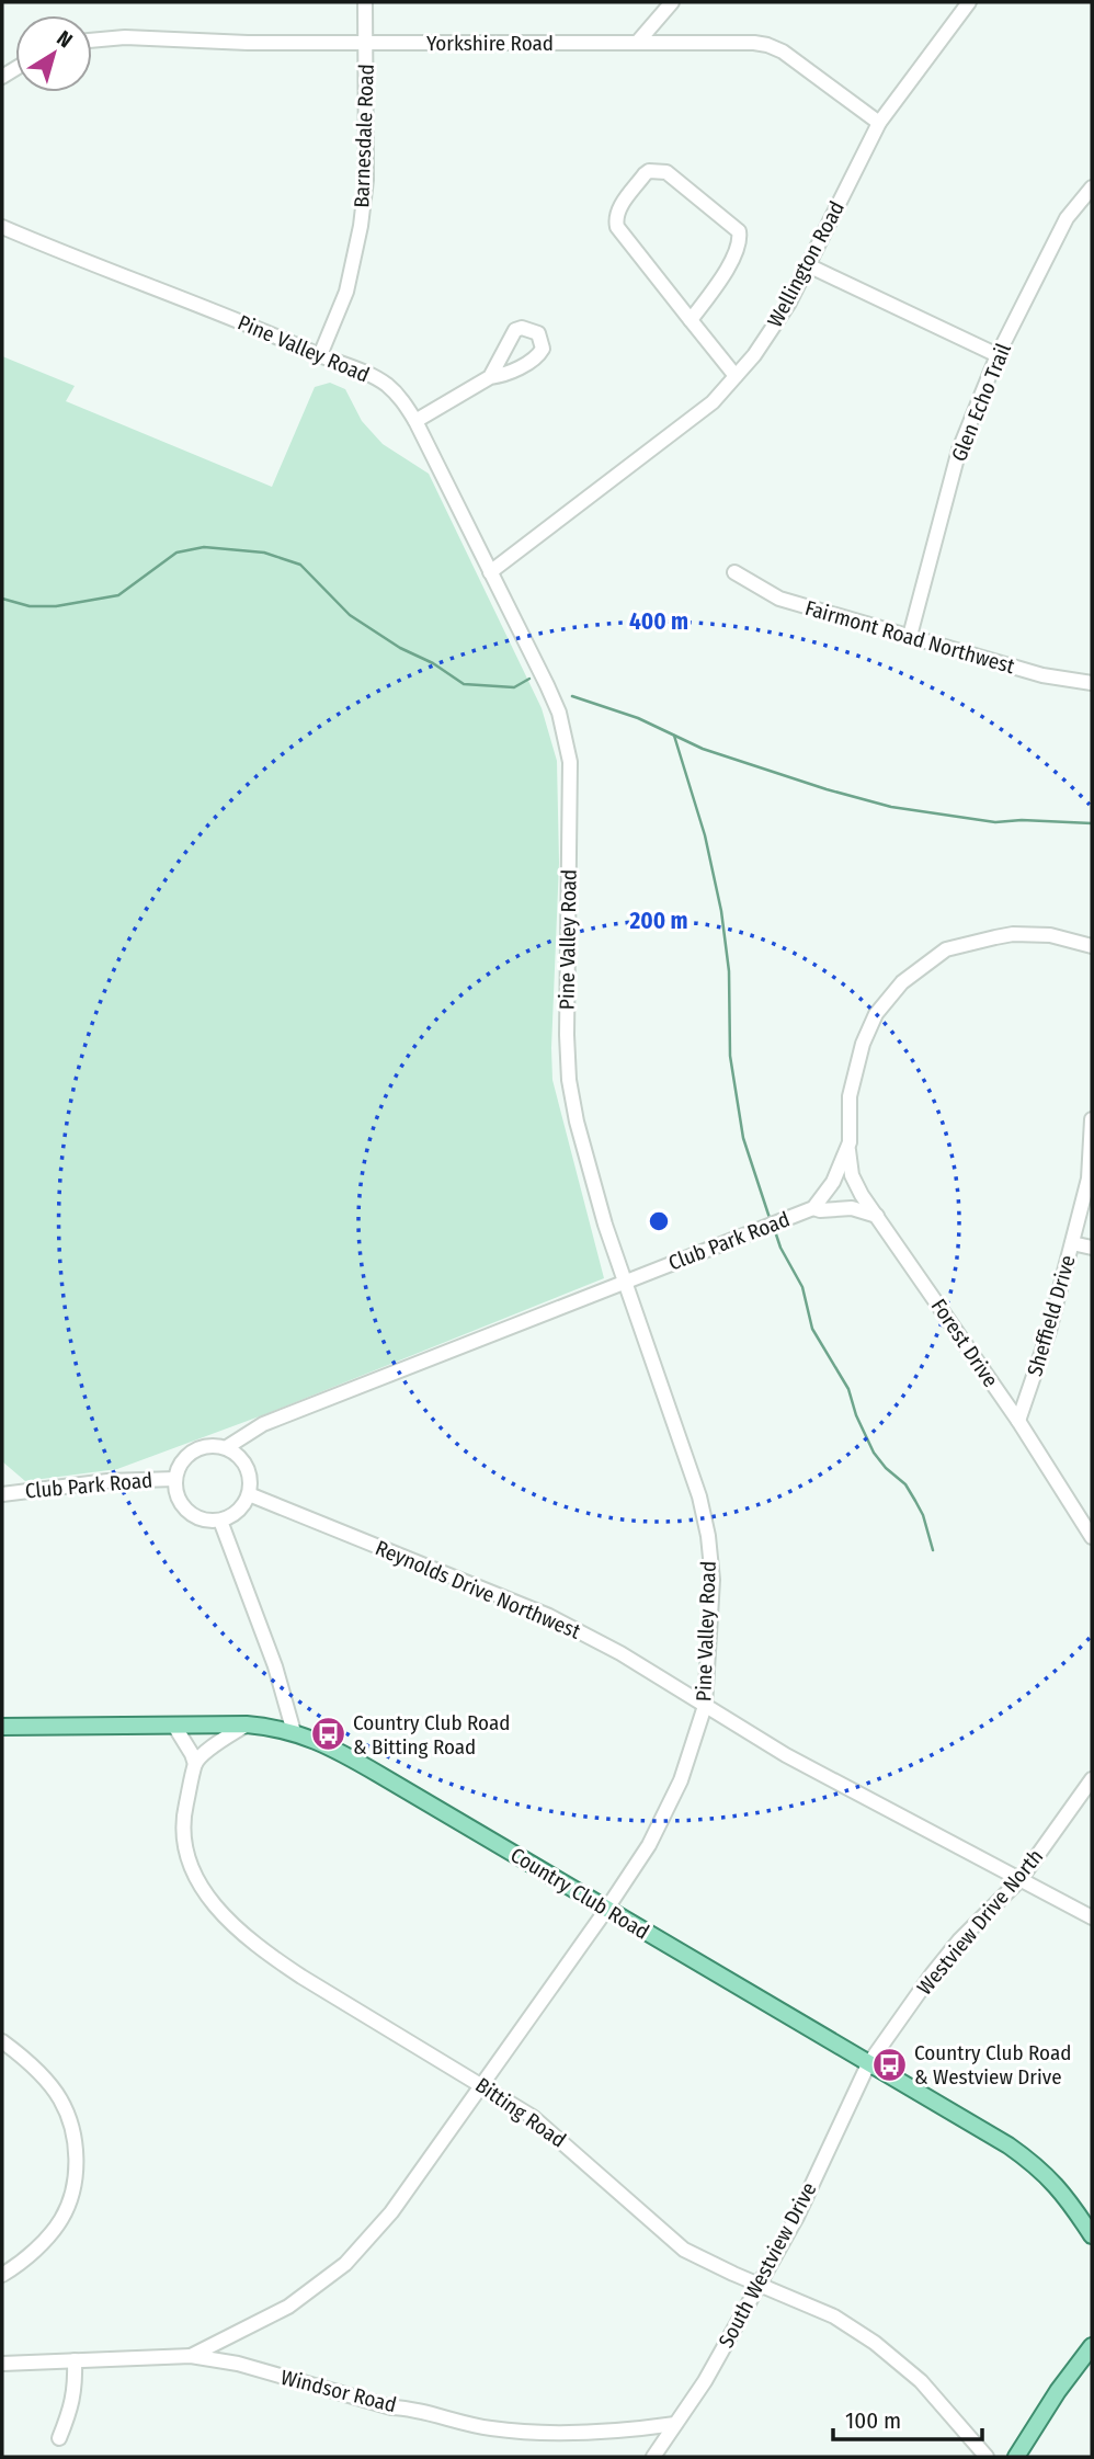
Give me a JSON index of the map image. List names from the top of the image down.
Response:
{
  "streets": {
    "main road": ["Country Club Road"],
    "street": [
      "Yorkshire Road",
      "Barnesdale Road",
      "Wellington Road",
      "Pine Valley Road",
      "Glen Echo Trail",
      "Fairmont Road Northwest",
      "Club Park Road",
      "Sheffield Drive",
      "Forest Drive",
      "Reynolds Drive Northwest",
      "Westview Drive North",
      "Bitting Road",
      "South Westview Drive",
      "Windsor Road"
    ]
  },
  "crossings": [
    ["Yorkshire Road", "Barnesdale Road"],
    ["Yorkshire Road", "Wellington Road"],
    ["Barnesdale Road", "Pine Valley Road"],
    ["Wellington Road", "Pine Valley Road"],
    ["Pine Valley Road", "Club Park Road"],
    ["Pine Valley Road", "Reynolds Drive Northwest"],
    ["Pine Valley Road", "Country Club Road"],
    ["Pine Valley Road", "Bitting Road"],
    ["Pine Valley Road", "Windsor Road"],
    ["Glen Echo Trail", "Fairmont Road Northwest"],
    ["Club Park Road", "Forest Drive"],
    ["Club Park Road", "Reynolds Drive Northwest"],
    ["Sheffield Drive", "Forest Drive"],
    ["Reynolds Drive Northwest", "Westview Drive North"],
    ["Country Club Road", "Westview Drive North"],
    ["Country Club Road", "South Westview Drive"],
    ["Westview Drive North", "South Westview Drive"],
    ["Bitting Road", "South Westview Drive"],
    ["South Westview Drive", "Windsor Road"]
  ],
  "places": {
    "bus stop": ["Country Club Road & Bitting Road", "Country Club Road & Westview Drive"]
  },
  "scale_bar": "100 m",
  "north": "top right",
  "rings": ["400 m", "200 m"]
}
